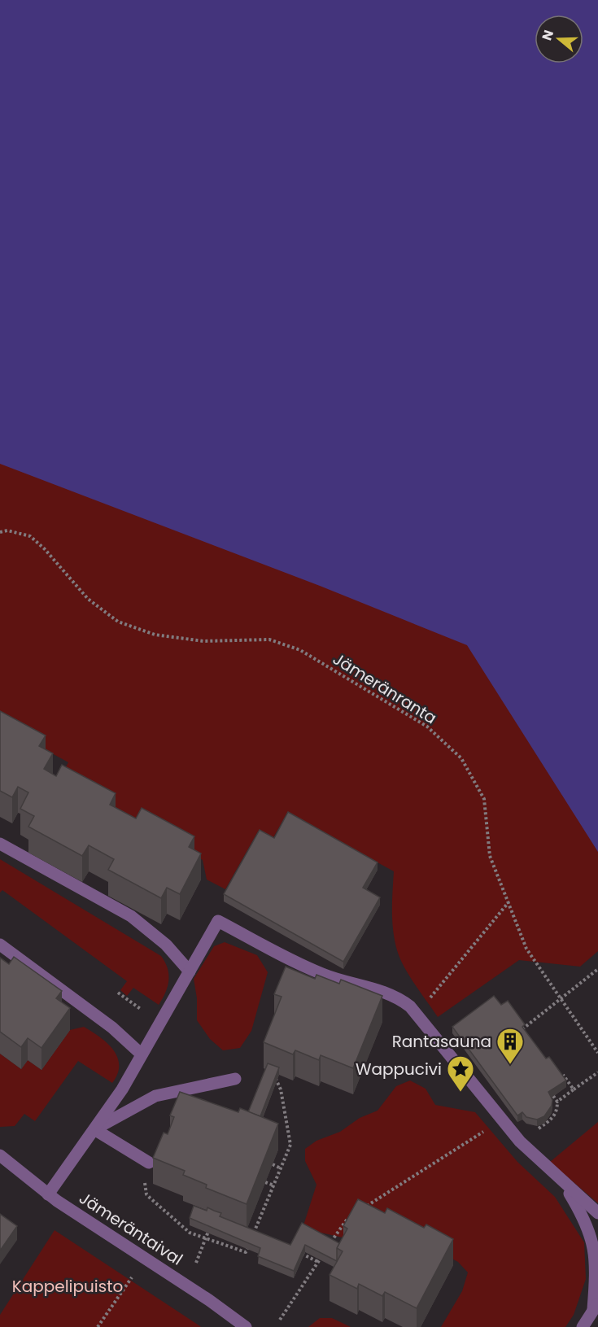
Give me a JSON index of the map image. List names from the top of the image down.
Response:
{
  "streets": {
    "street": ["Jämeräntaival"],
    "path": ["Jämeränranta"]
  },
  "parks": ["Kappelipuisto"],
  "places": {
    "building": ["Rantasauna"],
    "place": ["Wappucivi"]
  },
  "north": "left"
}
